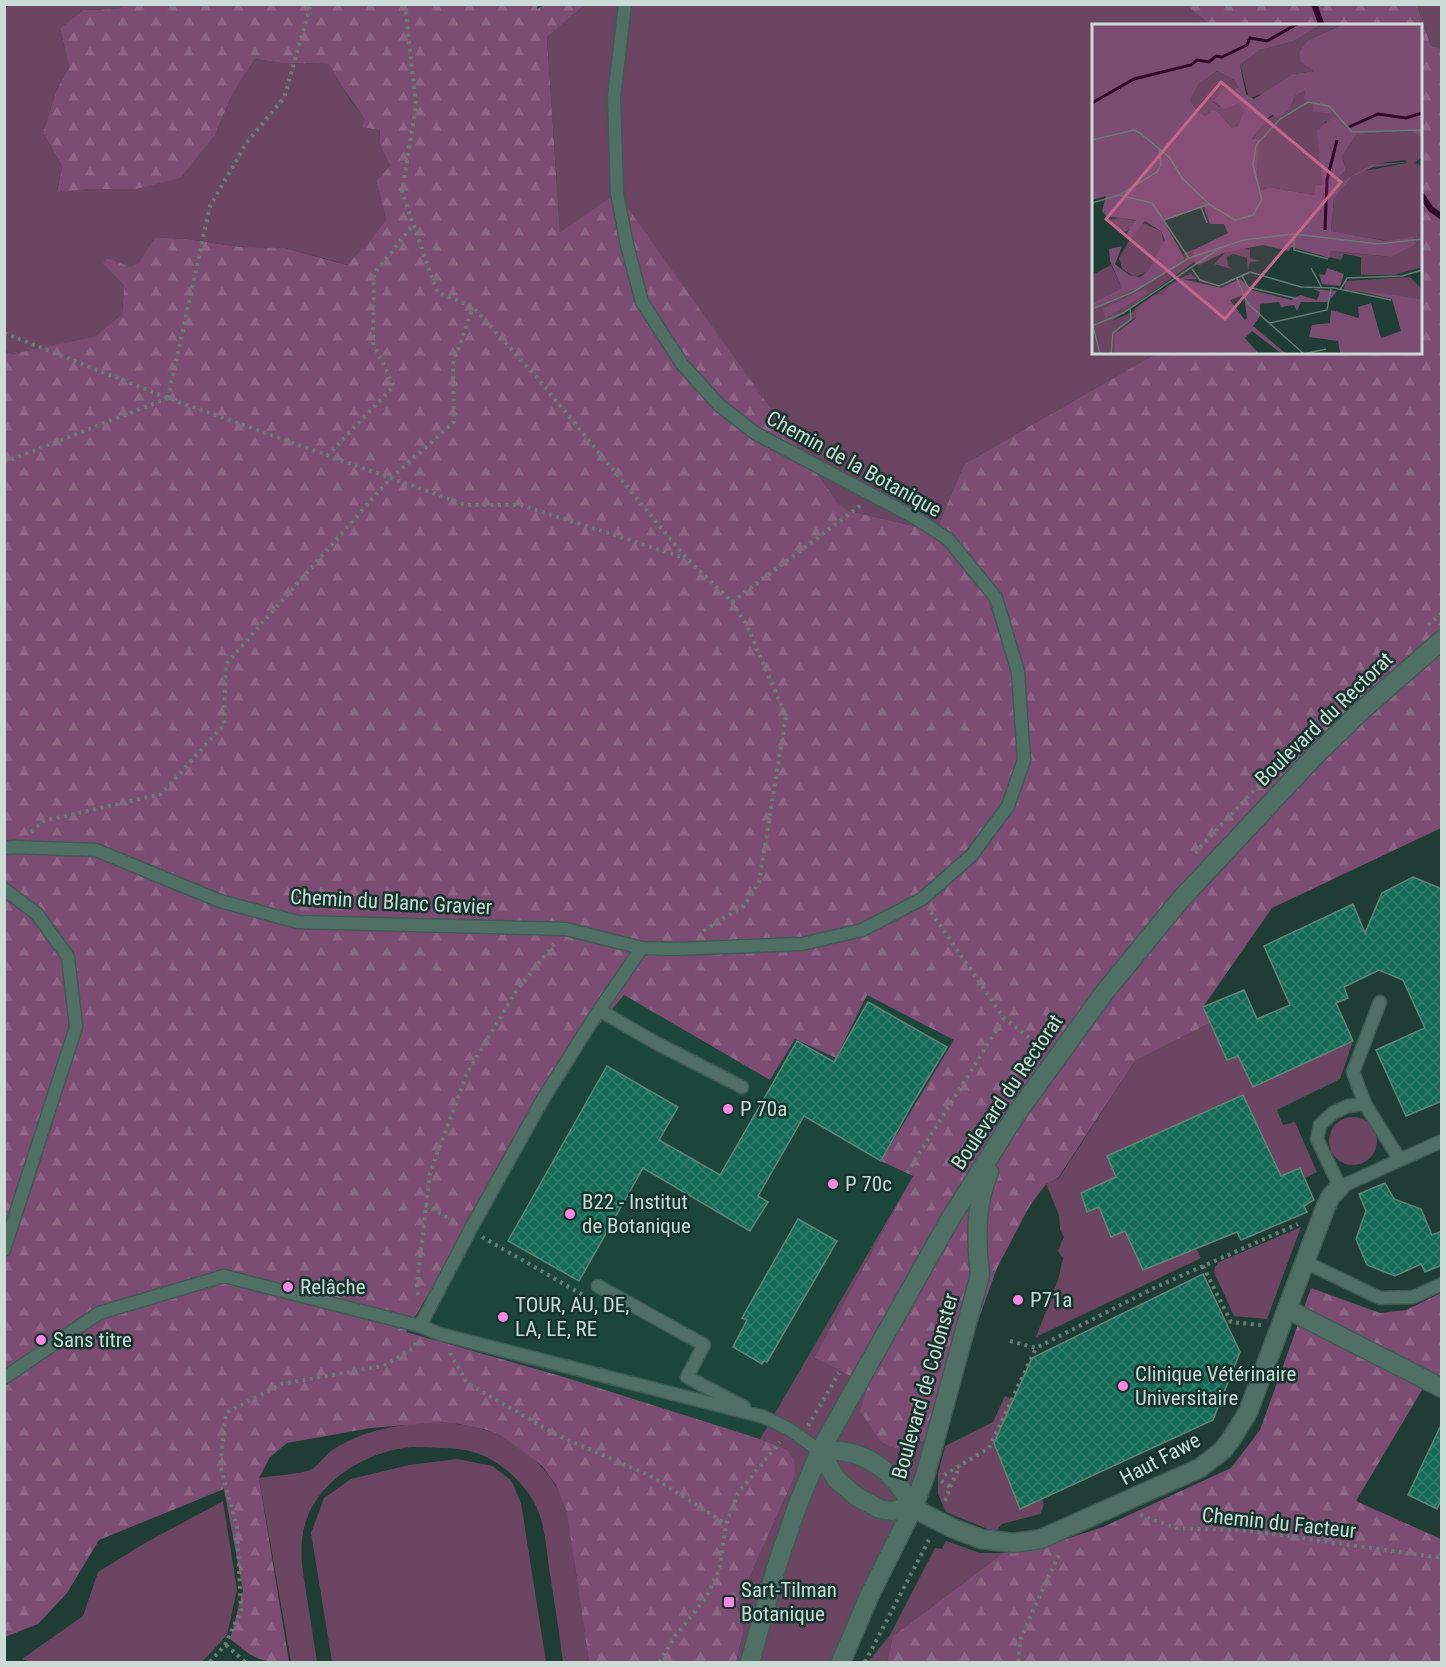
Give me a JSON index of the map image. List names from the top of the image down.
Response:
{
  "streets": {
    "main road": ["Boulevard du Rectorat", "Boulevard de Colonster", "Haut Fawe"],
    "lane": ["Chemin de la Botanique", "Chemin du Blanc Gravier"],
    "path": ["Chemin du Facteur"]
  },
  "crossings": [
    ["Chemin de la Botanique", "Chemin du Blanc Gravier"],
    ["Boulevard du Rectorat", "Boulevard de Colonster"],
    ["Boulevard de Colonster", "Haut Fawe"],
    ["Haut Fawe", "Chemin du Facteur"]
  ],
  "places": {
    "other": [
      "P 70a",
      "P 70c",
      "B22 - Institut de Botanique",
      "Relâche",
      "P71a",
      "TOUR, AU, DE, LA, LE, RE",
      "Sans titre",
      "Clinique Vétérinaire Universitaire"
    ],
    "transit": ["Sart-Tilman Botanique"]
  }
}
